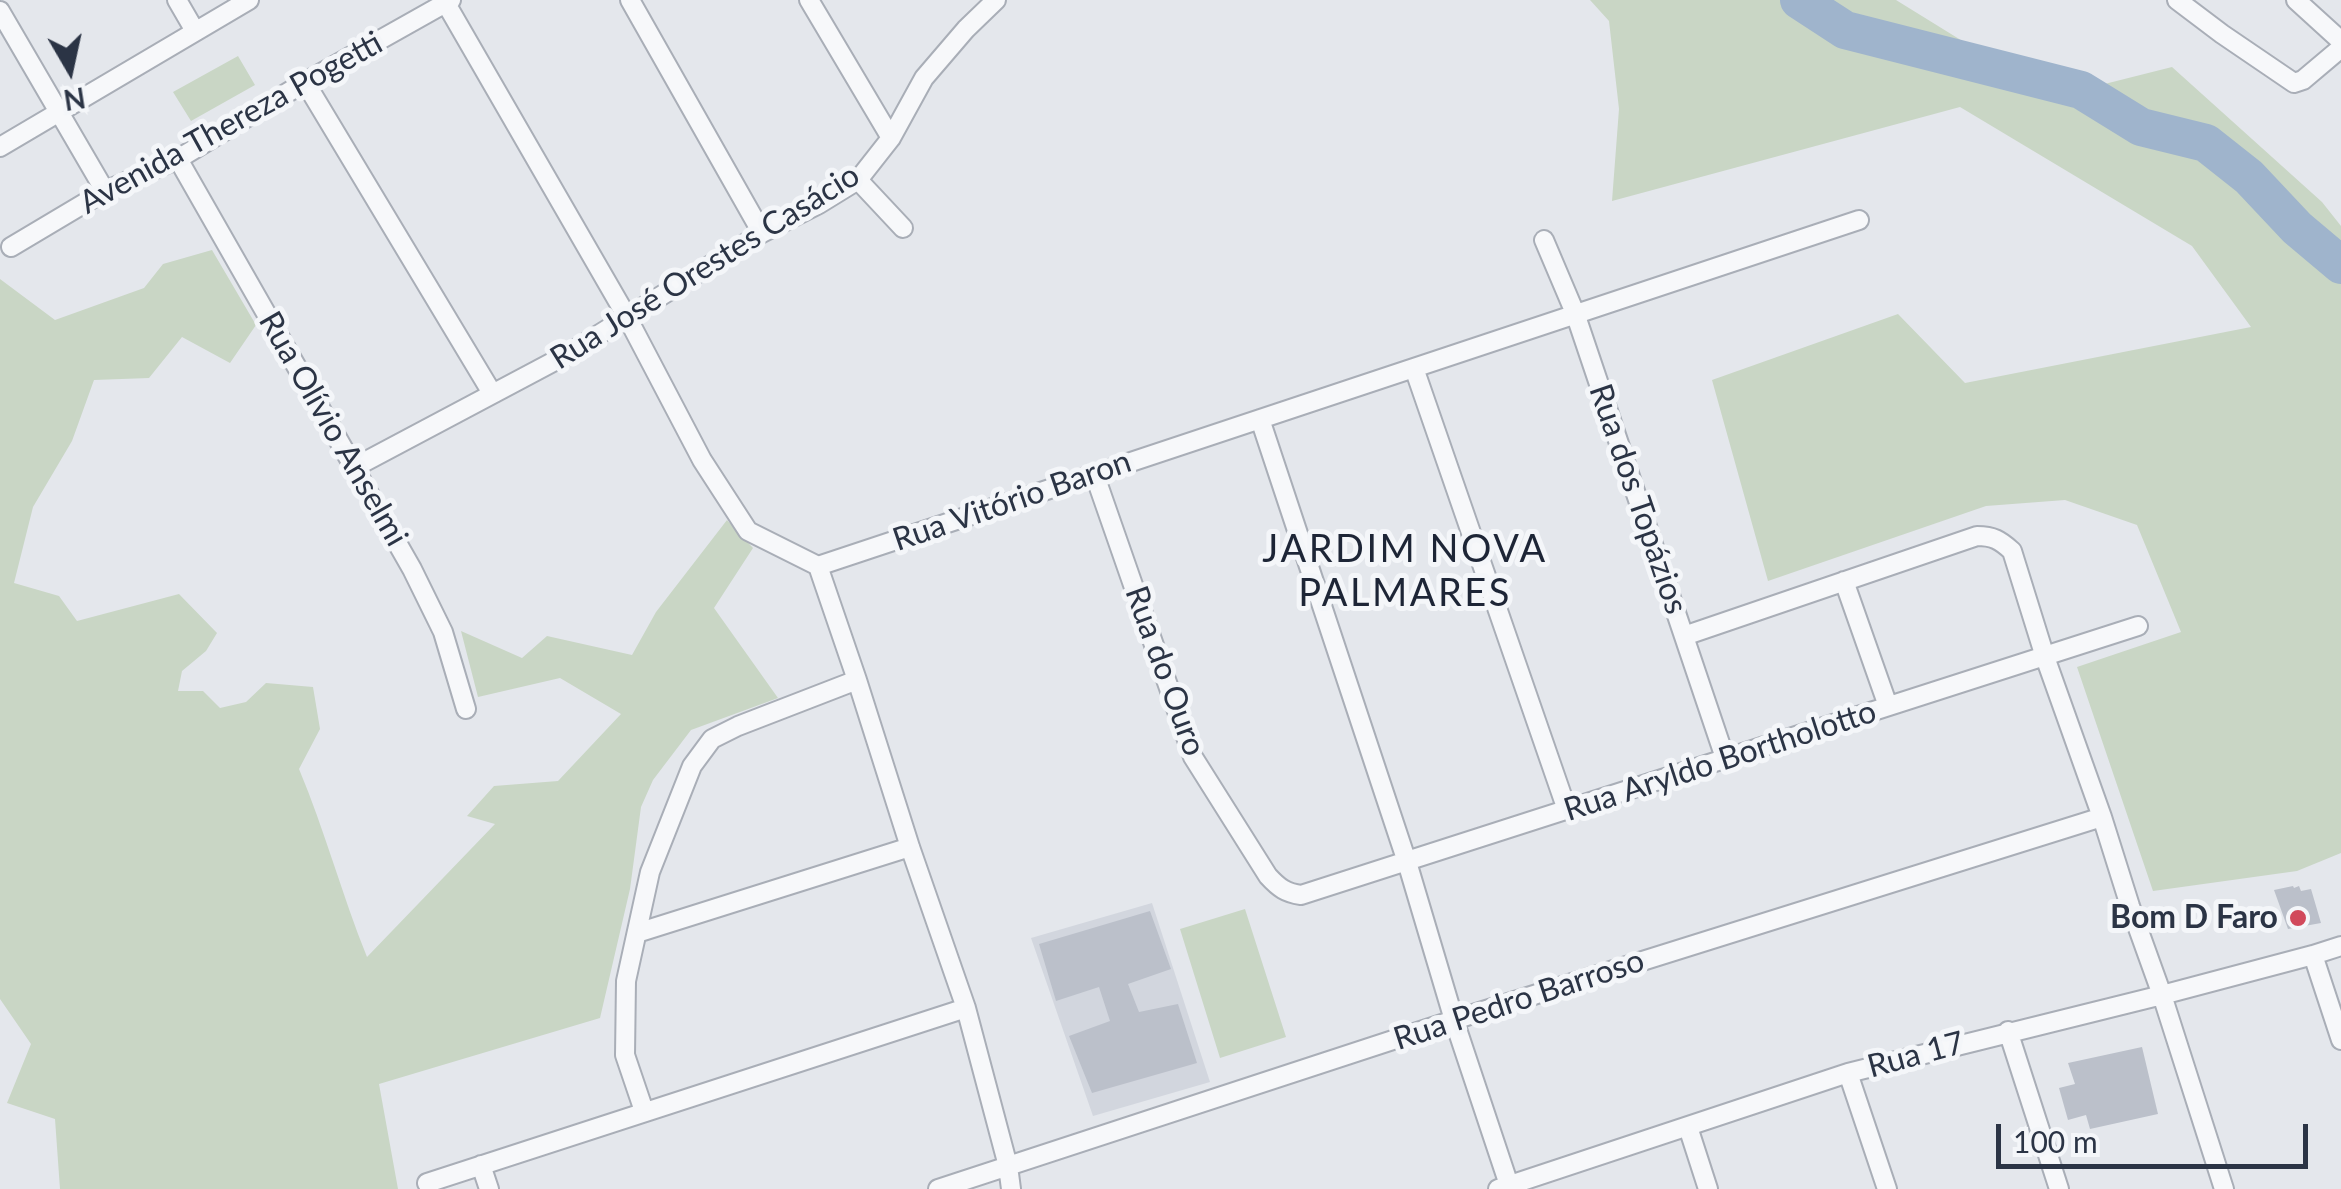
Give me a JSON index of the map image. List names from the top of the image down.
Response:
{
  "streets": {
    "street": [
      "Avenida Thereza Pogetti",
      "Rua José Orestes Casácio",
      "Rua Olívio Anselmi",
      "Rua dos Topázios",
      "Rua Vitório Baron",
      "Rua do Ouro",
      "Rua Aryldo Bortholotto",
      "Rua Pedro Barroso",
      "Rua 17"
    ]
  },
  "crossings": [
    ["Avenida Thereza Pogetti", "Rua Olívio Anselmi"],
    ["Rua José Orestes Casácio", "Rua Olívio Anselmi"],
    ["Rua dos Topázios", "Rua Vitório Baron"],
    ["Rua dos Topázios", "Rua Aryldo Bortholotto"],
    ["Rua Vitório Baron", "Rua do Ouro"],
    ["Rua do Ouro", "Rua Aryldo Bortholotto"]
  ],
  "districts": ["JARDIM NOVA PALMARES"],
  "places": ["Bom D Faro"],
  "scale_bar": "100 m",
  "north": "bottom"
}
